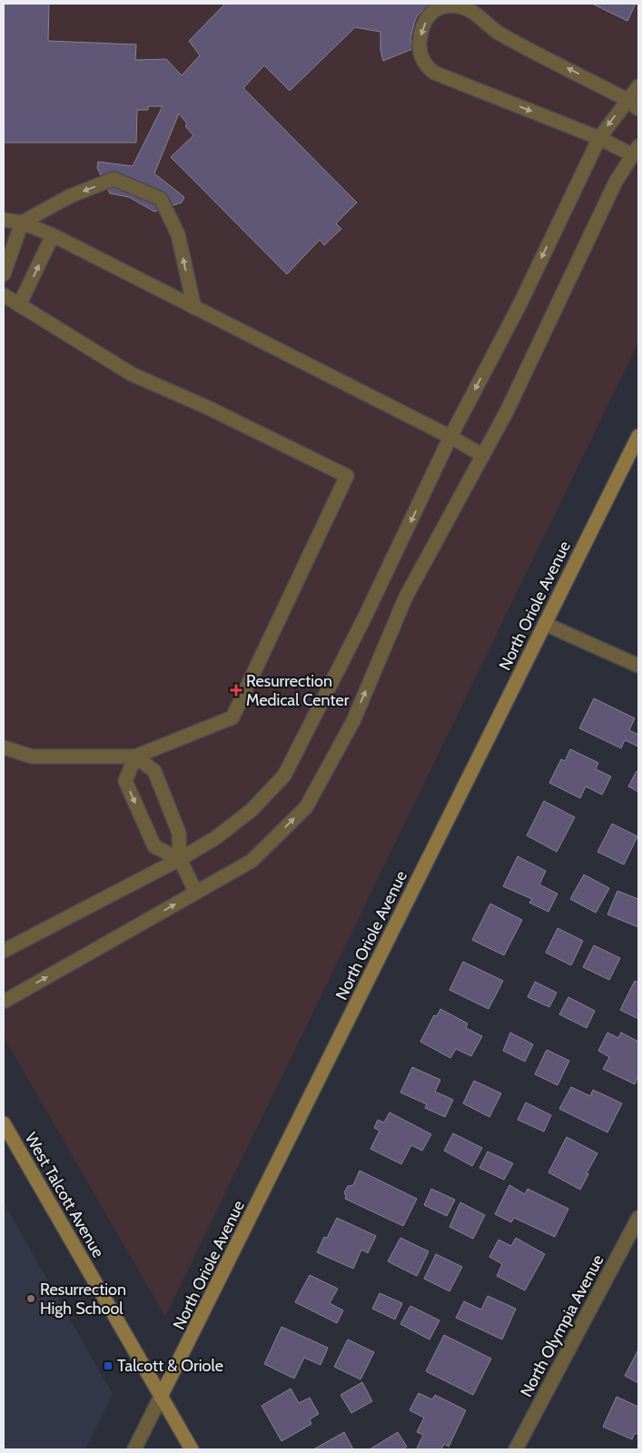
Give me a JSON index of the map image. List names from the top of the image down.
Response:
{
  "streets": {
    "street": ["North Oriole Avenue", "West Talcott Avenue", "North Olympia Avenue"]
  },
  "crossings": [
    ["North Oriole Avenue", "West Talcott Avenue"]
  ],
  "places": {
    "health": ["Resurrection Medical Center"],
    "other": ["Resurrection High School"],
    "transit": ["Talcott & Oriole"]
  }
}
